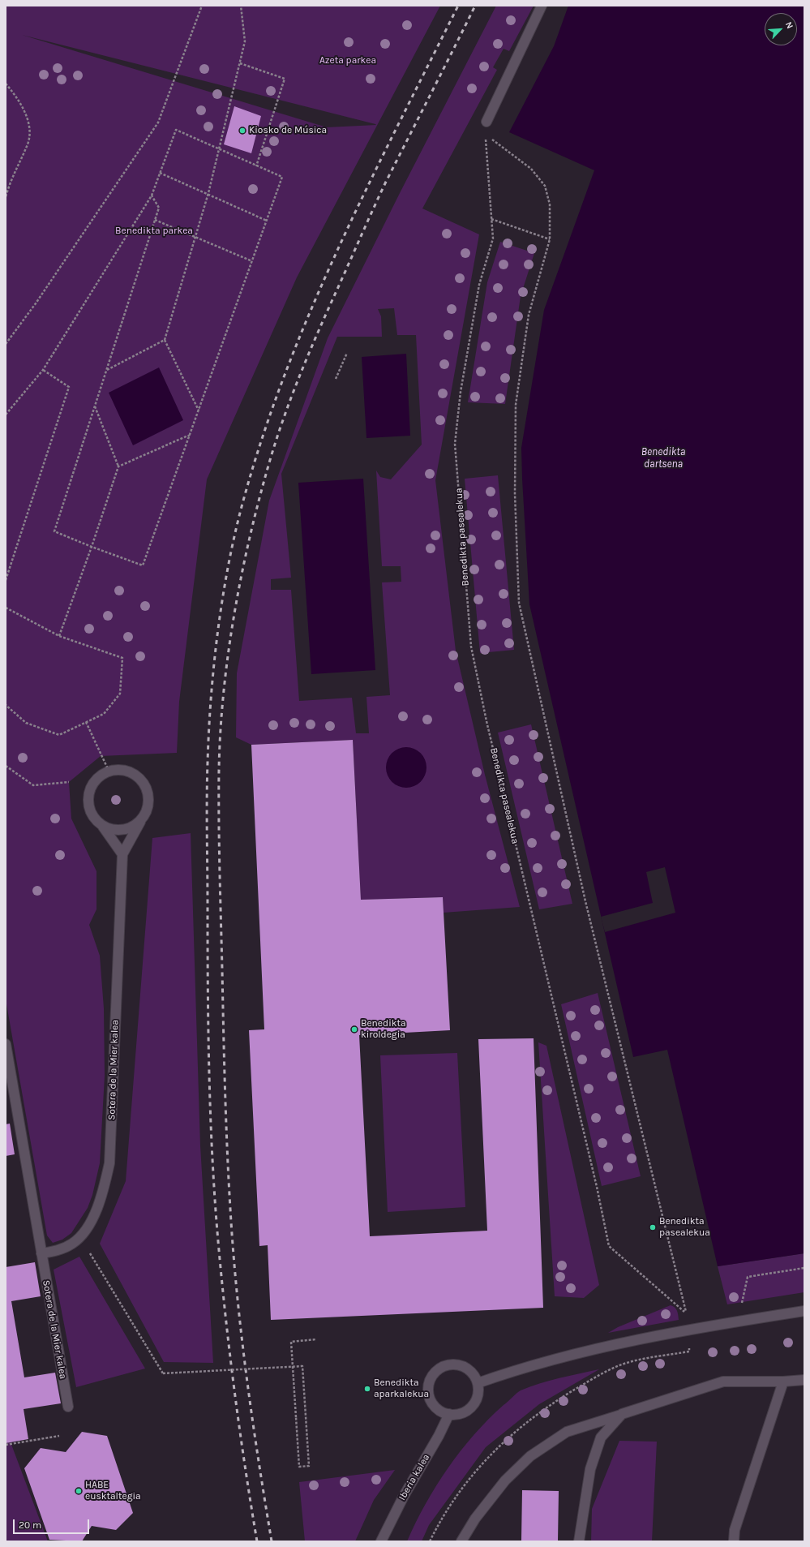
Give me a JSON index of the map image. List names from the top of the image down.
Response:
{
  "streets": {
    "street": ["Sotera de la Mier kalea", "Iberia kalea"],
    "path": ["Benedikta pasealekua"]
  },
  "water": ["Benedikta dartsena"],
  "parks": ["Azeta parkea", "Benedikta parkea"],
  "places": [
    "Kiosko de Música",
    "Benedikta kiroldegia",
    "Benedikta pasealekua",
    "Benedikta aparkalekua",
    "HABE eusktaltegia"
  ],
  "scale_bar": "20 m",
  "north": "top right"
}
